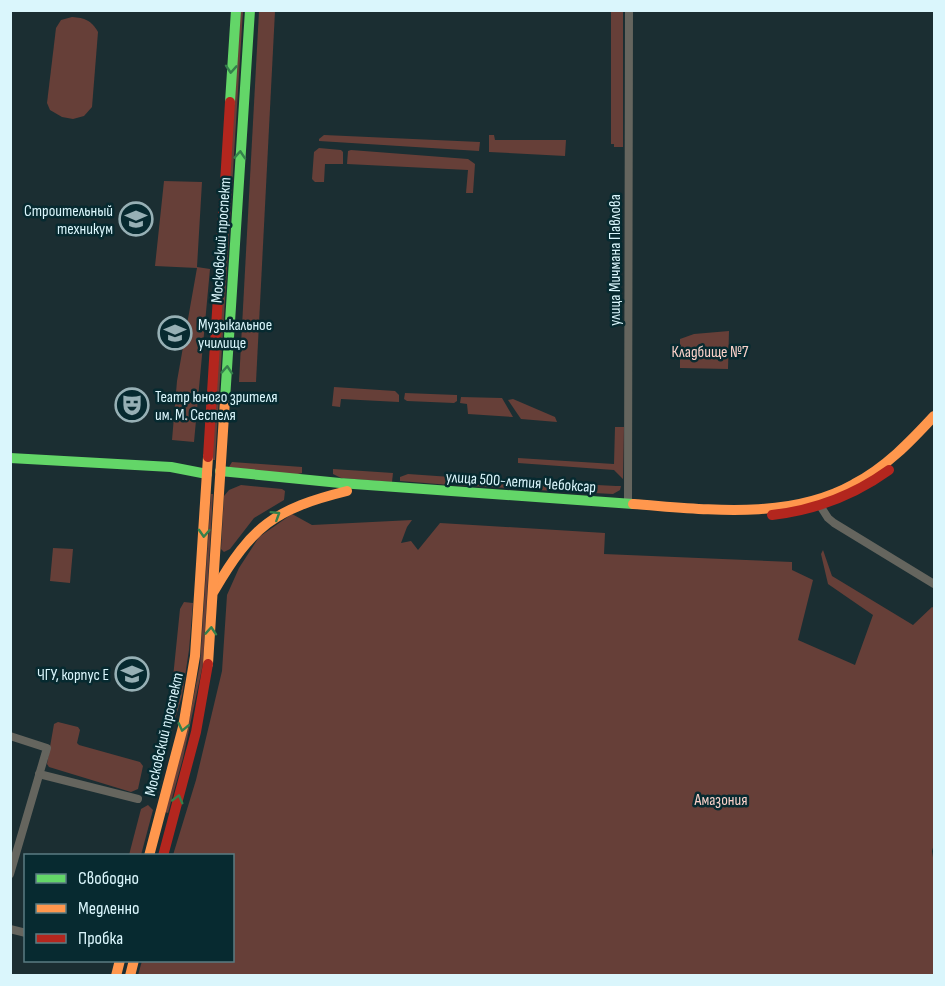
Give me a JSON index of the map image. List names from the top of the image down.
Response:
{
  "streets": {
    "main road": ["Московский проспект", "улица 500-летия Чебоксар"],
    "street": ["улица Мичмана Павлова"]
  },
  "crossings": [
    ["Московский проспект", "улица 500-летия Чебоксар"],
    ["улица Мичмана Павлова", "улица 500-летия Чебоксар"]
  ],
  "parks": ["Кладбище №7", "Амазония"],
  "places": {
    "school or university": ["Строительный техникум", "Музыкальное училище", "ЧГУ, корпус Е"],
    "theatre": ["Театр юного зрителя им. М. Сеспеля"]
  },
  "legend": ["Свободно", "Медленно", "Пробка"]
}
